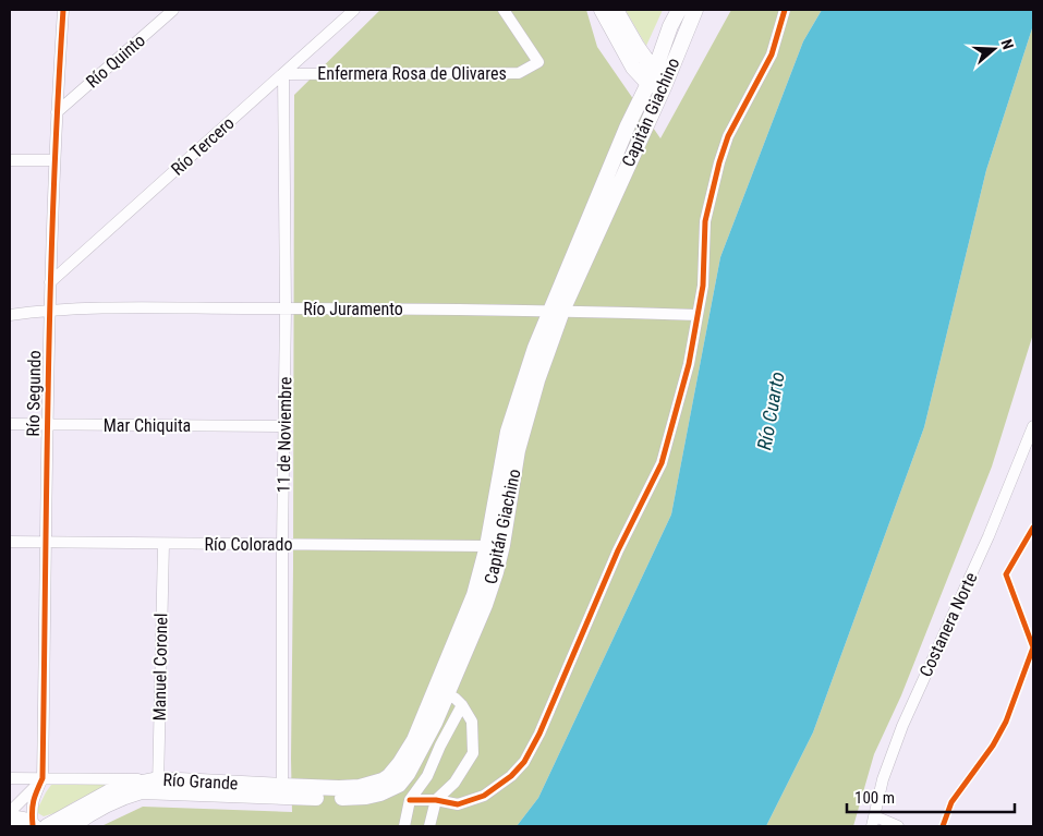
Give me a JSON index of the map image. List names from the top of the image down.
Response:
{
  "streets": {
    "main road": ["Capitán Giachino", "Río Grande"],
    "street": [
      "Río Quinto",
      "Enfermera Rosa de Olivares",
      "Río Tercero",
      "Río Juramento",
      "Río Segundo",
      "Mar Chiquita",
      "11 de Noviembre",
      "Río Colorado",
      "Costanera Norte",
      "Manuel Coronel"
    ]
  },
  "crossings": [
    ["Río Quinto", "Río Segundo"],
    ["Enfermera Rosa de Olivares", "Río Tercero"],
    ["Enfermera Rosa de Olivares", "11 de Noviembre"],
    ["Capitán Giachino", "Río Juramento"],
    ["Capitán Giachino", "11 de Noviembre"],
    ["Capitán Giachino", "Río Colorado"],
    ["Capitán Giachino", "Río Grande"],
    ["Río Tercero", "Río Segundo"],
    ["Río Tercero", "11 de Noviembre"],
    ["Río Juramento", "Río Segundo"],
    ["Río Juramento", "11 de Noviembre"],
    ["Río Segundo", "Mar Chiquita"],
    ["Río Segundo", "Río Colorado"],
    ["Río Segundo", "Río Grande"],
    ["Mar Chiquita", "11 de Noviembre"],
    ["11 de Noviembre", "Río Colorado"],
    ["11 de Noviembre", "Río Grande"],
    ["Río Colorado", "Manuel Coronel"],
    ["Manuel Coronel", "Río Grande"]
  ],
  "water": ["Río Cuarto"],
  "scale_bar": "100 m",
  "north": "right"
}
